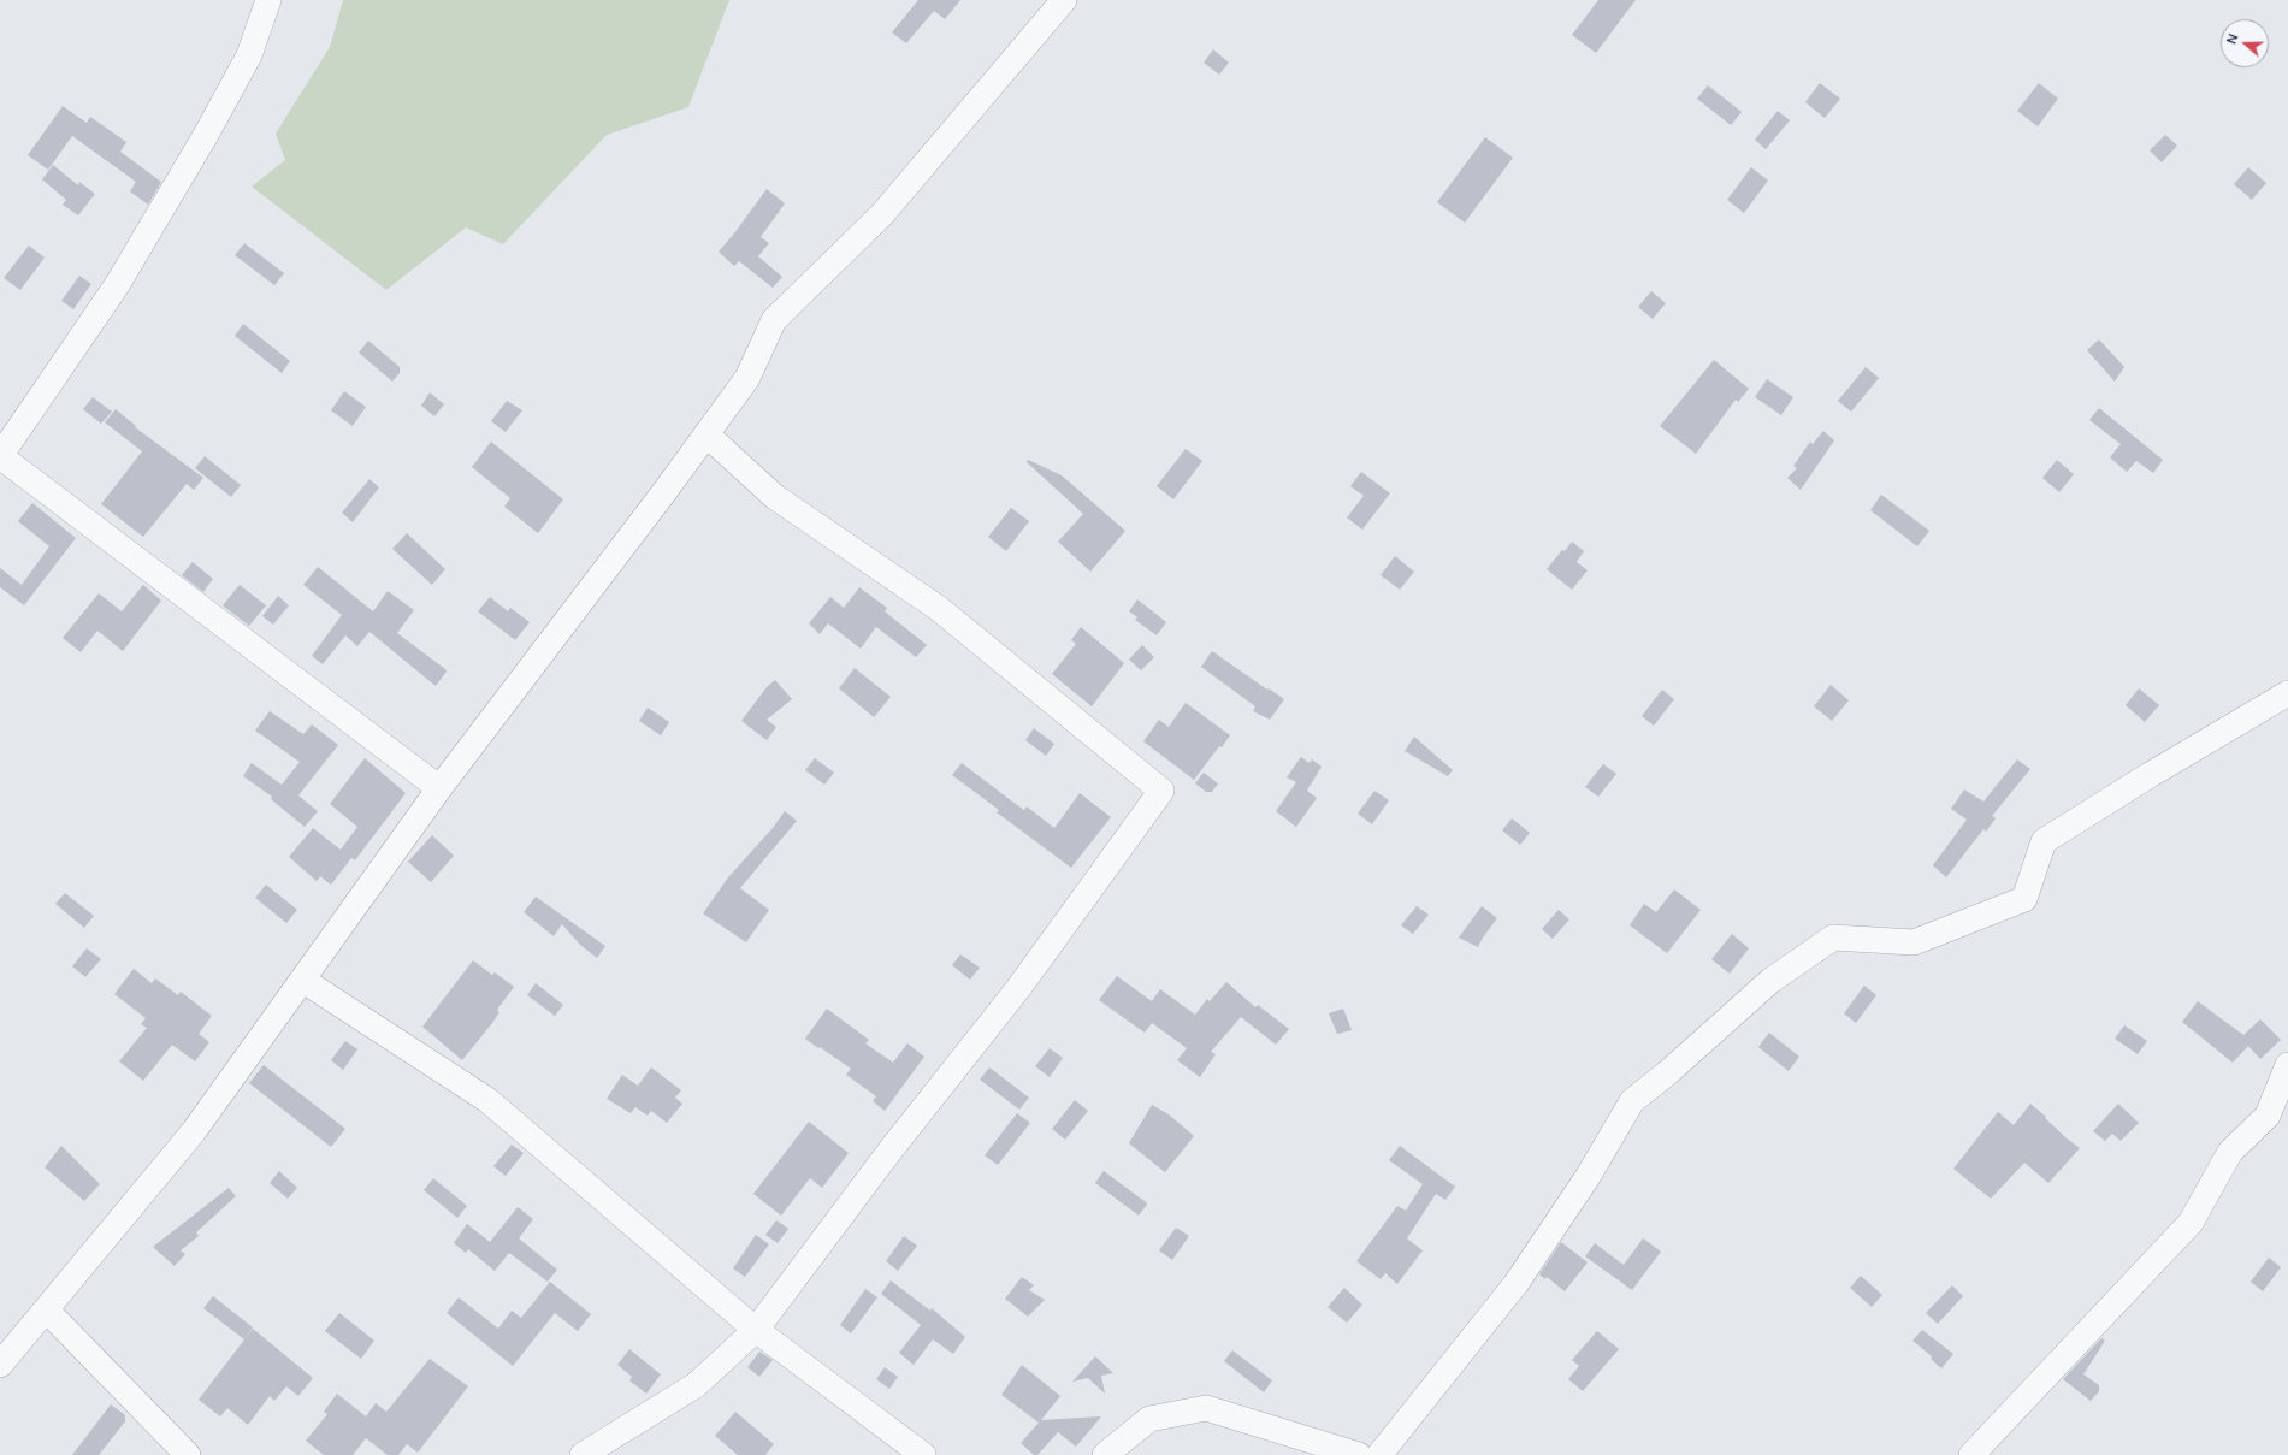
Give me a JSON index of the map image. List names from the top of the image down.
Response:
{
  "north": "left"
}
